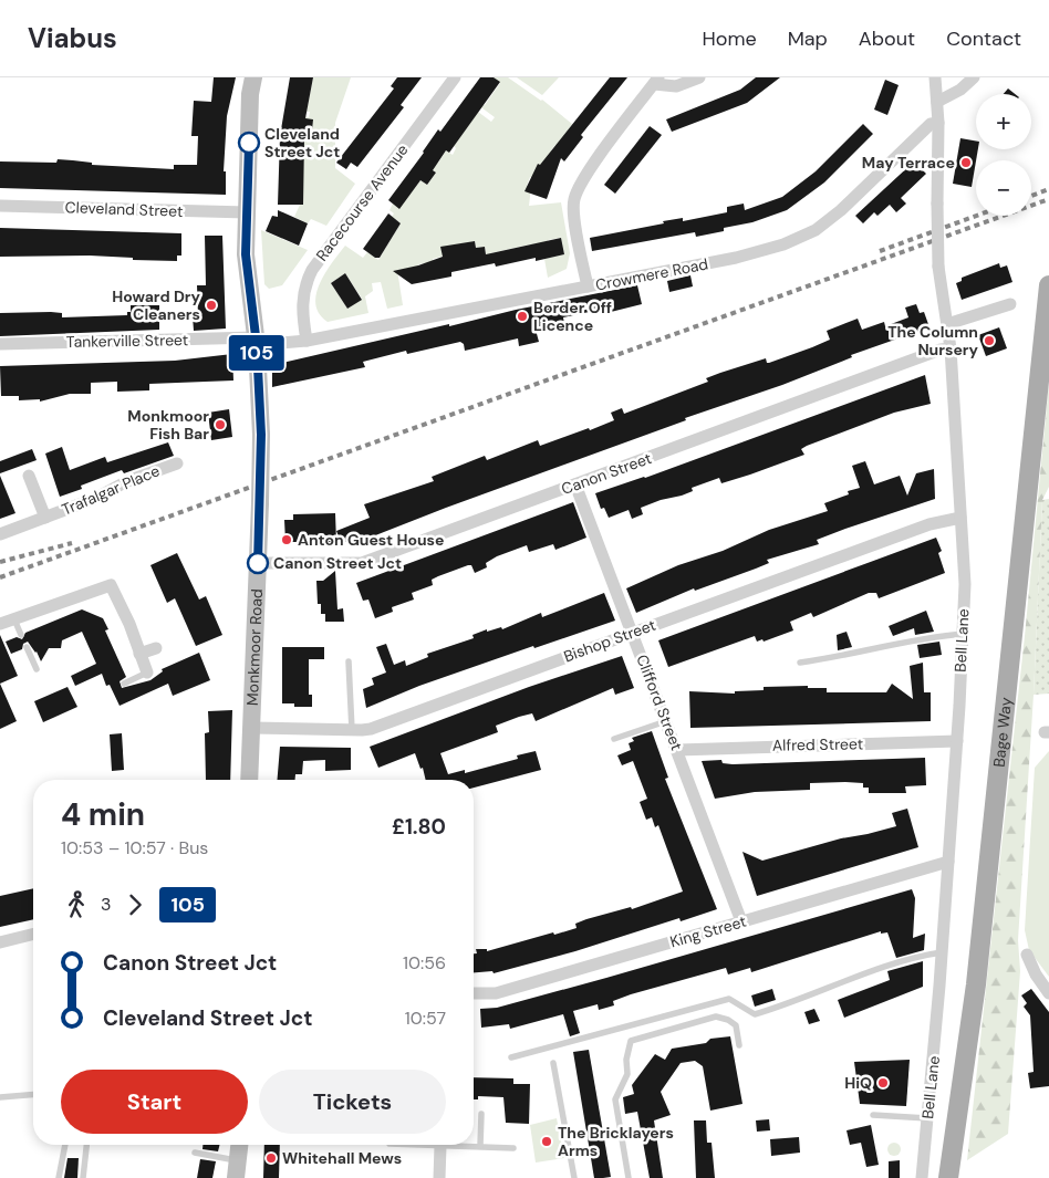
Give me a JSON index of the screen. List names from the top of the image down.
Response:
{
  "streets": {
    "main road": ["Bage Way"],
    "street": [
      "Racecourse Avenue",
      "Cleveland Street",
      "Crowmere Road",
      "Tankerville Street",
      "Canon Street",
      "Trafalgar Place",
      "Bishop Street",
      "Bell Lane",
      "Monkmoor Road",
      "Clifford Street",
      "Alfred Street",
      "King Street"
    ]
  },
  "crossings": [
    ["Racecourse Avenue", "Crowmere Road"],
    ["Cleveland Street", "Monkmoor Road"],
    ["Crowmere Road", "Tankerville Street"],
    ["Crowmere Road", "Bell Lane"],
    ["Crowmere Road", "Monkmoor Road"],
    ["Tankerville Street", "Monkmoor Road"],
    ["Canon Street", "Bell Lane"],
    ["Canon Street", "Monkmoor Road"],
    ["Canon Street", "Clifford Street"],
    ["Bishop Street", "Bell Lane"],
    ["Bishop Street", "Monkmoor Road"],
    ["Bishop Street", "Clifford Street"],
    ["Bell Lane", "Alfred Street"],
    ["Bell Lane", "King Street"],
    ["Clifford Street", "Alfred Street"],
    ["Clifford Street", "King Street"]
  ],
  "places": [
    "Cleveland Street Jct",
    "May Terrace",
    "Howard Dry Cleaners",
    "Border Off Licence",
    "The Column Nursery",
    "Monkmoor Fish Bar",
    "Anton Guest House",
    "Canon Street Jct",
    "HiQ",
    "The Bricklayers Arms",
    "Whitehall Mews"
  ],
  "lines": ["bus line 105"],
  "page": {
    "header": "Viabus",
    "nav": [
      "Home",
      "Map",
      "About",
      "Contact"
    ],
    "on_map": "105",
    "map_buttons": ["+", "−"],
    "heading": ["4 min", "10:53 – 10:57 · Bus", "£1.80"],
    "legs": ["3", "105"],
    "list": [
      {
        "name": "Canon Street Jct",
        "value": "10:56"
      },
      {
        "name": "Cleveland Street Jct",
        "value": "10:57"
      }
    ],
    "buttons": ["Start", "Tickets"]
  }
}
